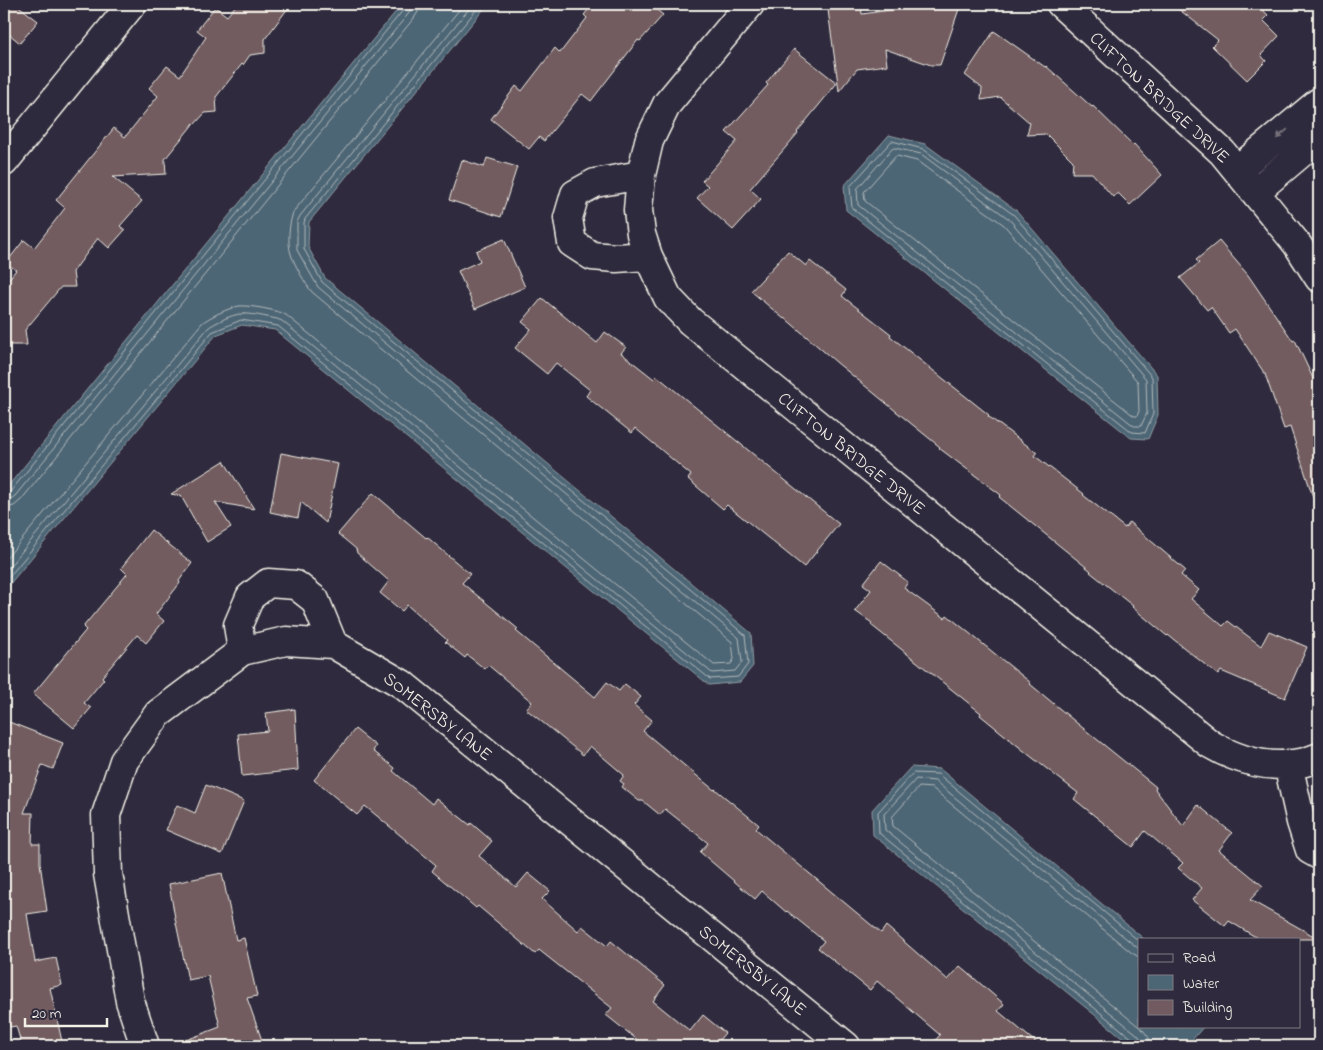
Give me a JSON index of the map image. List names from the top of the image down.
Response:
{
  "streets": {
    "street": ["CLIFTON BRIDGE DRIVE", "SOMERSBY LANE"]
  },
  "legend": ["Road", "Water", "Building"],
  "scale_bar": "20 m"
}
